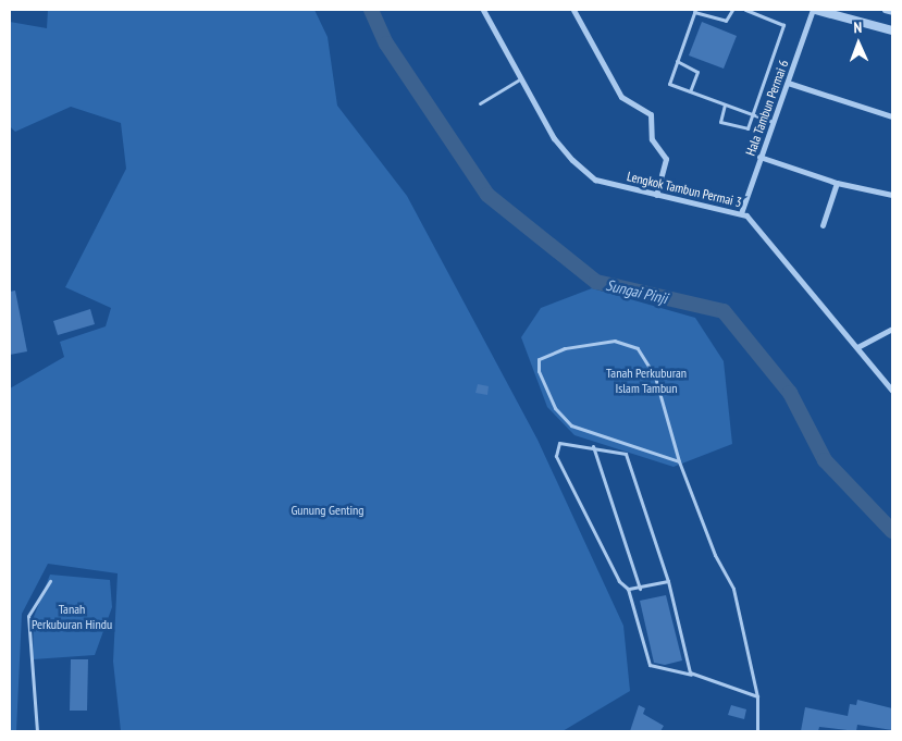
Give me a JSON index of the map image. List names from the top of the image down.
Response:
{
  "streets": {
    "street": ["Hala Tambun Permai 6", "Lengkok Tambun Permai 3"]
  },
  "crossings": [
    ["Hala Tambun Permai 6", "Lengkok Tambun Permai 3"]
  ],
  "water": ["Sungai Pinji"],
  "parks": ["Tanah Perkuburan Islam Tambun", "Gunung Genting", "Tanah Perkuburan Hindu"],
  "north": "top"
}
